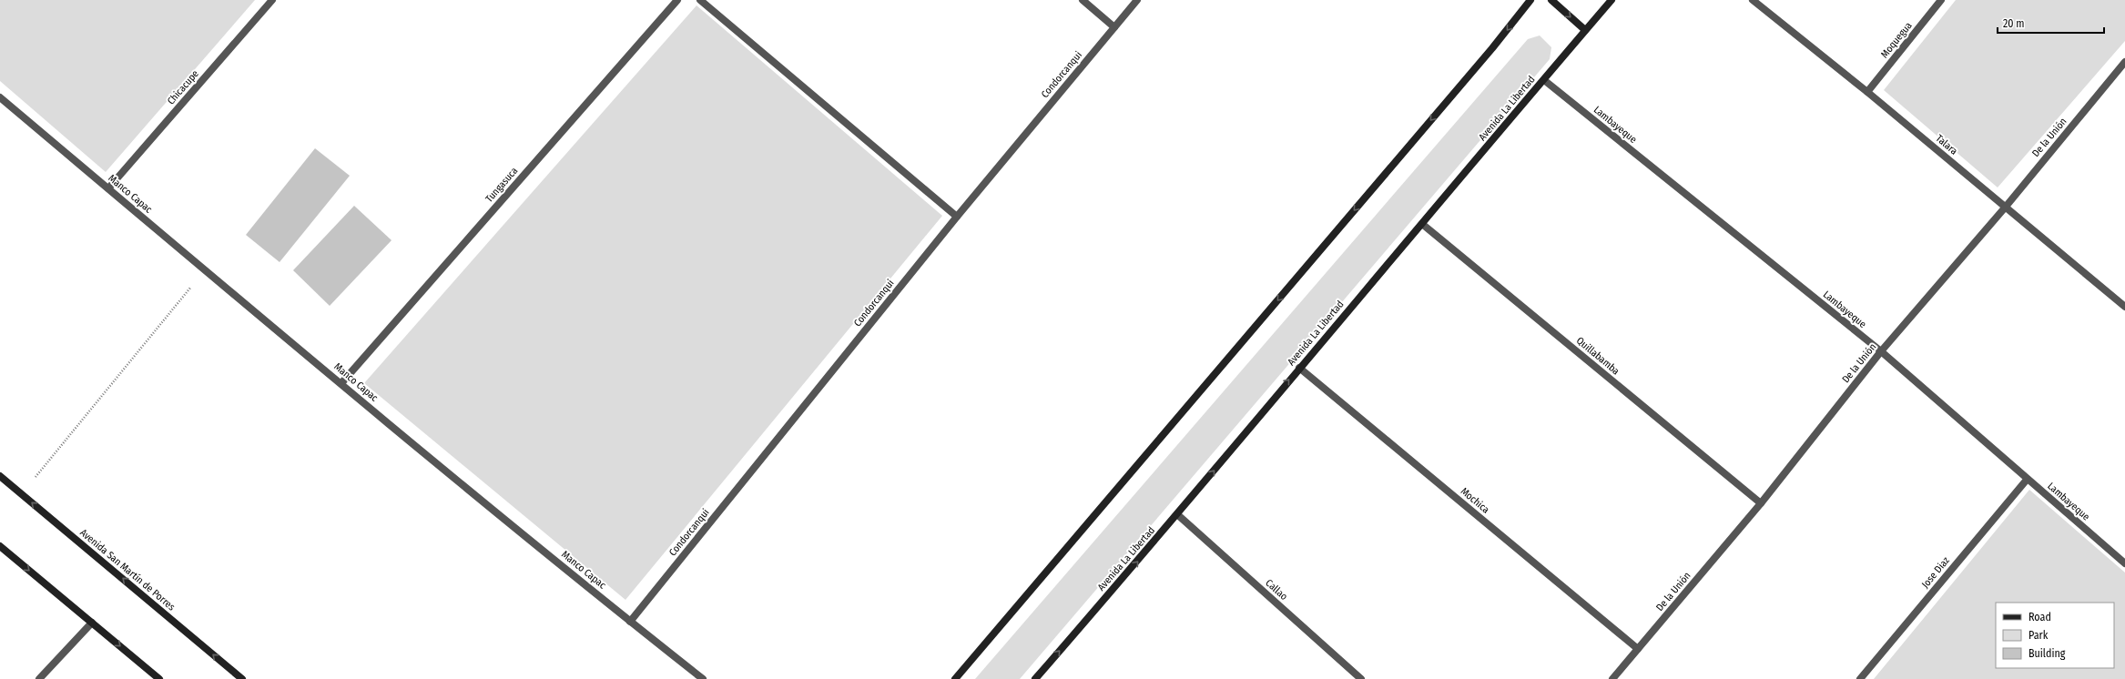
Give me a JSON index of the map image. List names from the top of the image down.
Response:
{
  "streets": {
    "street": [
      "Moquegua",
      "Condorcanqui",
      "Chicacupe",
      "Avenida La Libertad",
      "Lambayeque",
      "De la Unión",
      "Talara",
      "Tungasuca",
      "Manco Capac",
      "Quillabamba",
      "Mochica",
      "Avenida San Martín de Porres",
      "Jose Diaz",
      "Callao"
    ]
  },
  "crossings": [
    ["Moquegua", "Talara"],
    ["Condorcanqui", "Manco Capac"],
    ["Chicacupe", "Manco Capac"],
    ["Avenida La Libertad", "Lambayeque"],
    ["Avenida La Libertad", "Quillabamba"],
    ["Avenida La Libertad", "Mochica"],
    ["Avenida La Libertad", "Callao"],
    ["Lambayeque", "De la Unión"],
    ["Lambayeque", "Jose Diaz"],
    ["De la Unión", "Talara"],
    ["De la Unión", "Quillabamba"],
    ["De la Unión", "Mochica"],
    ["Tungasuca", "Manco Capac"]
  ],
  "legend": ["Road", "Park", "Building"],
  "scale_bar": "20 m"
}
